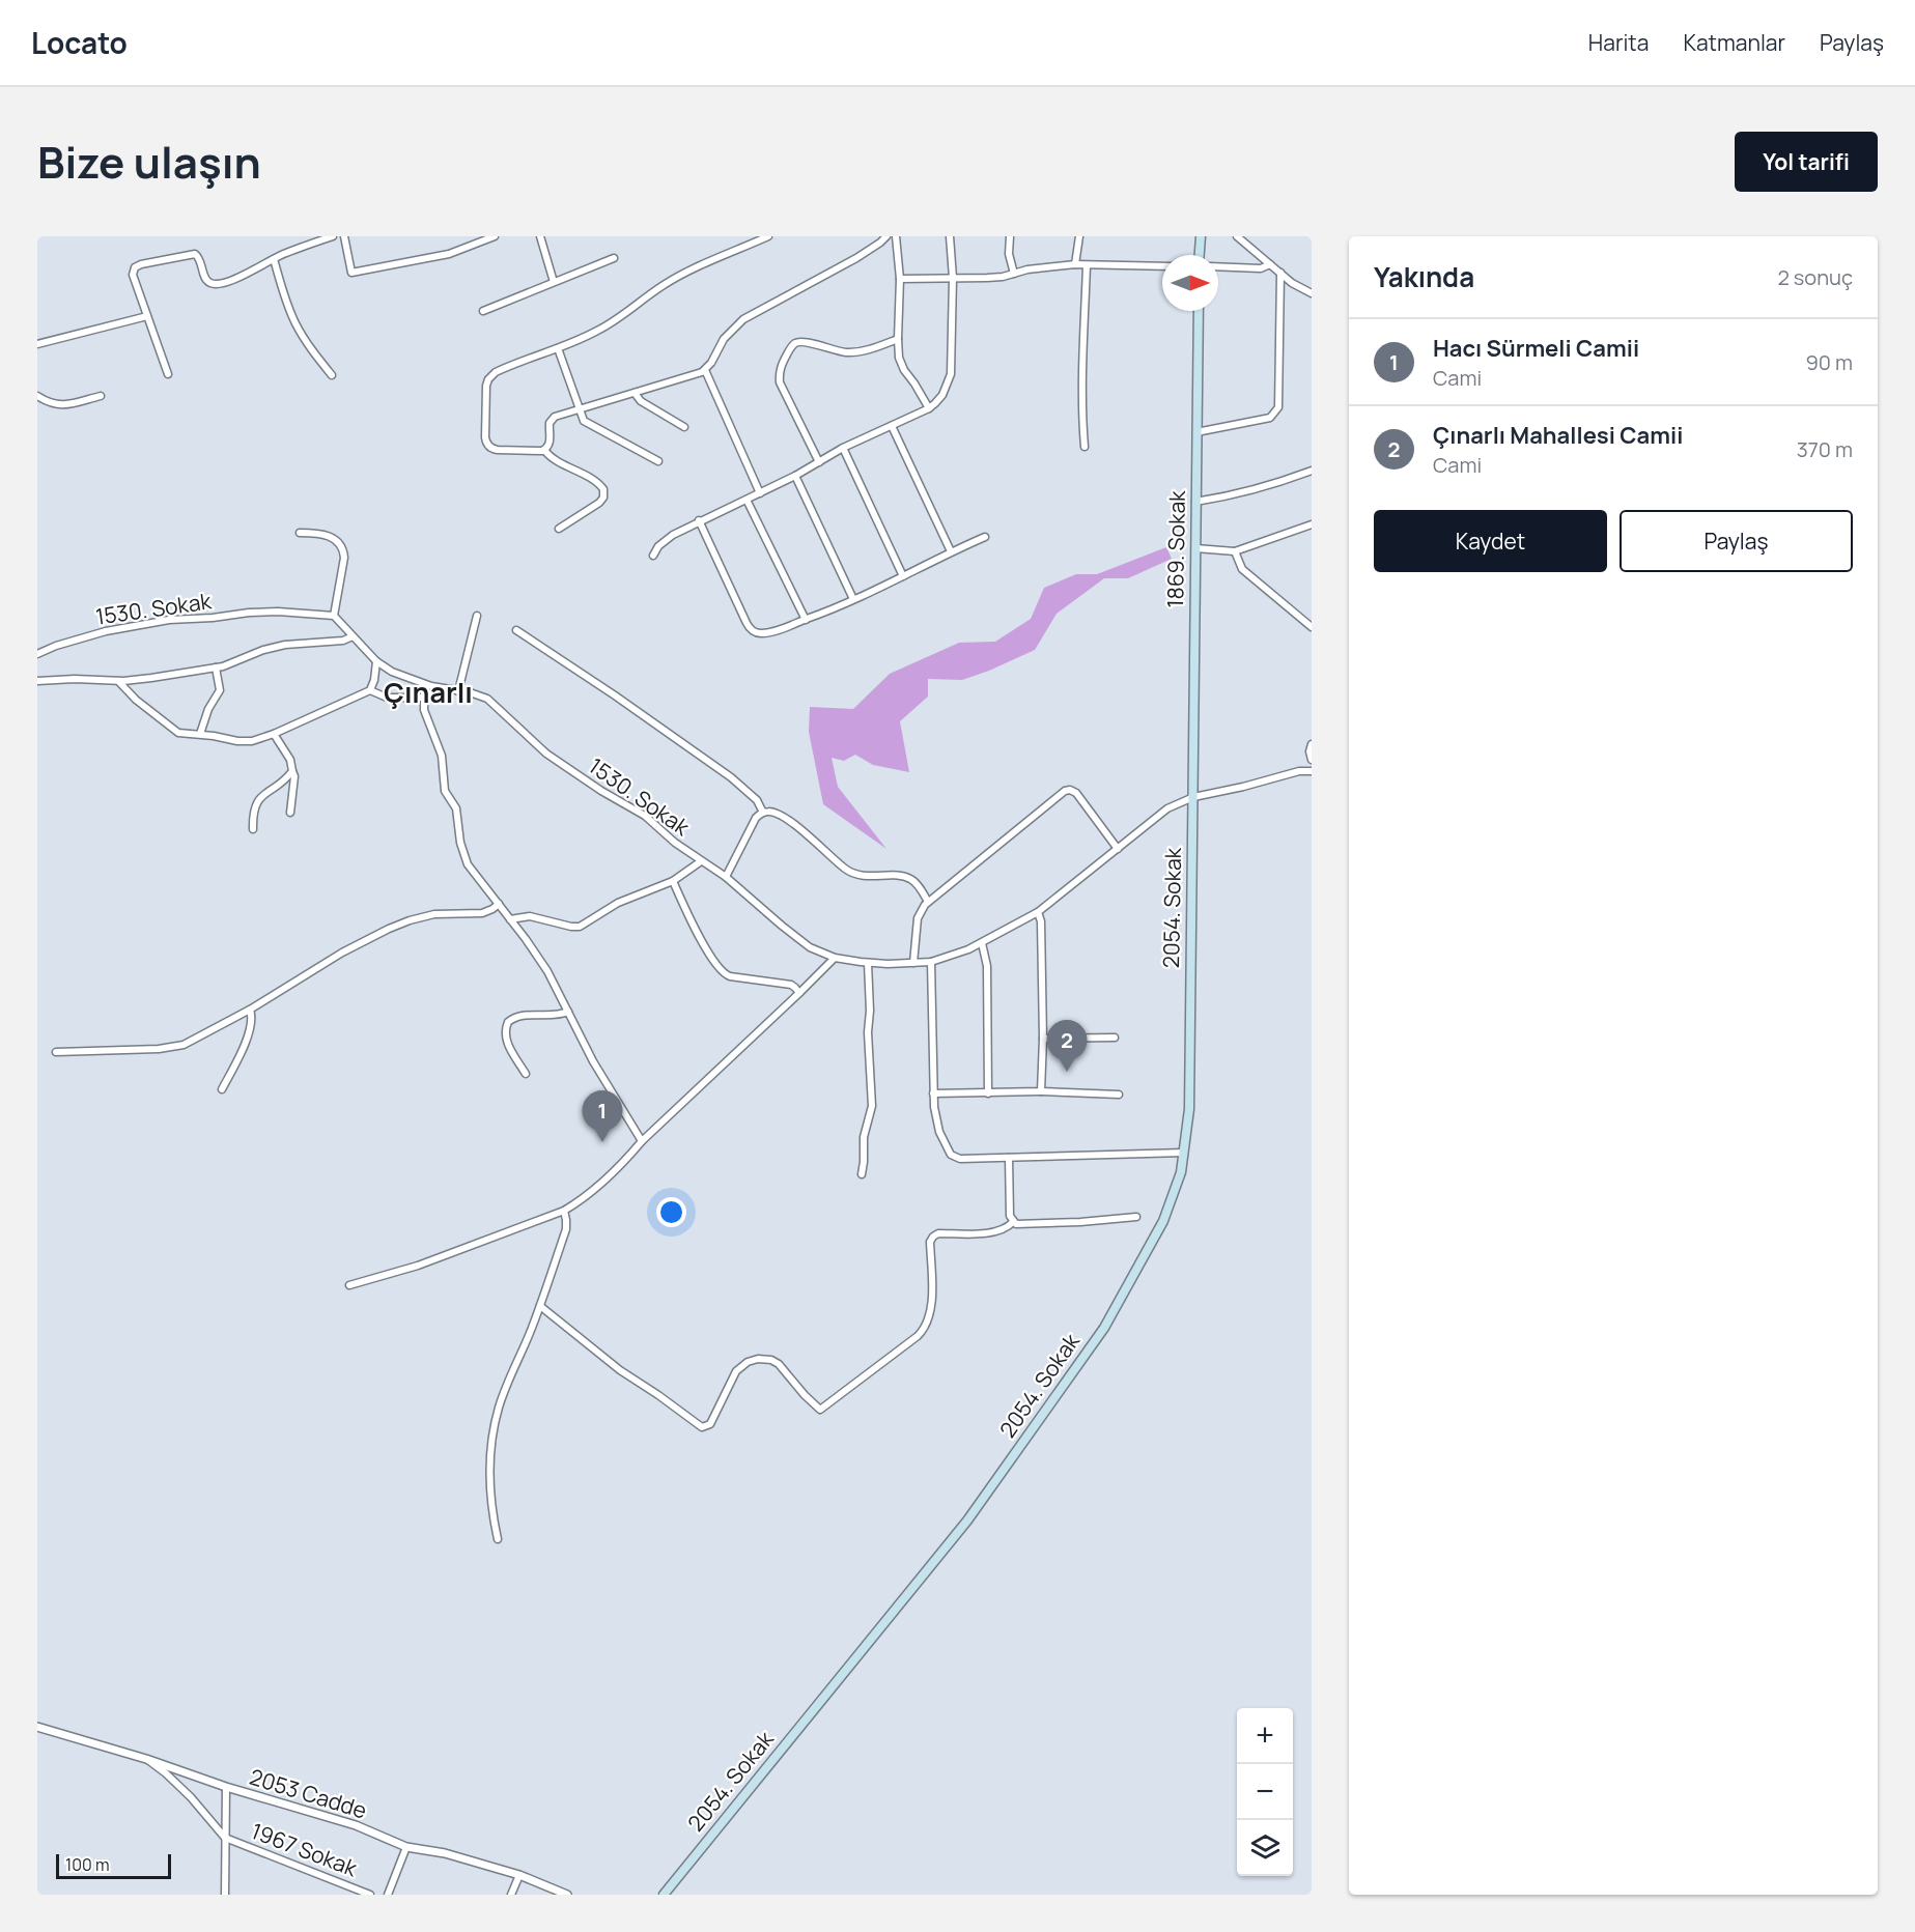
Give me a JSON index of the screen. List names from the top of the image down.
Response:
{
  "streets": {
    "main road": ["1869. Sokak", "2054. Sokak"],
    "street": ["1530. Sokak", "2053 Cadde", "1967 Sokak"]
  },
  "crossings": [
    ["1869. Sokak", "1530. Sokak"],
    ["1869. Sokak", "2054. Sokak"],
    ["1530. Sokak", "2054. Sokak"]
  ],
  "districts": ["Çınarlı"],
  "scale_bar": "100 m",
  "north": "right",
  "page": {
    "header": "Locato",
    "nav": ["Harita", "Katmanlar", "Paylaş"],
    "title": "Bize ulaşın",
    "buttons": [
      "Yol tarifi",
      ["Kaydet", "Paylaş"]
    ],
    "heading": ["Yakında", "2 sonuç"],
    "list": [
      {
        "mark": "1",
        "name": "Hacı Sürmeli Camii",
        "note": "Cami",
        "value": "90 m"
      },
      {
        "mark": "2",
        "name": "Çınarlı Mahallesi Camii",
        "note": "Cami",
        "value": "370 m"
      }
    ],
    "pins": ["2", "1"],
    "map_buttons": ["+", "−"],
    "scale": "100 m"
  }
}
